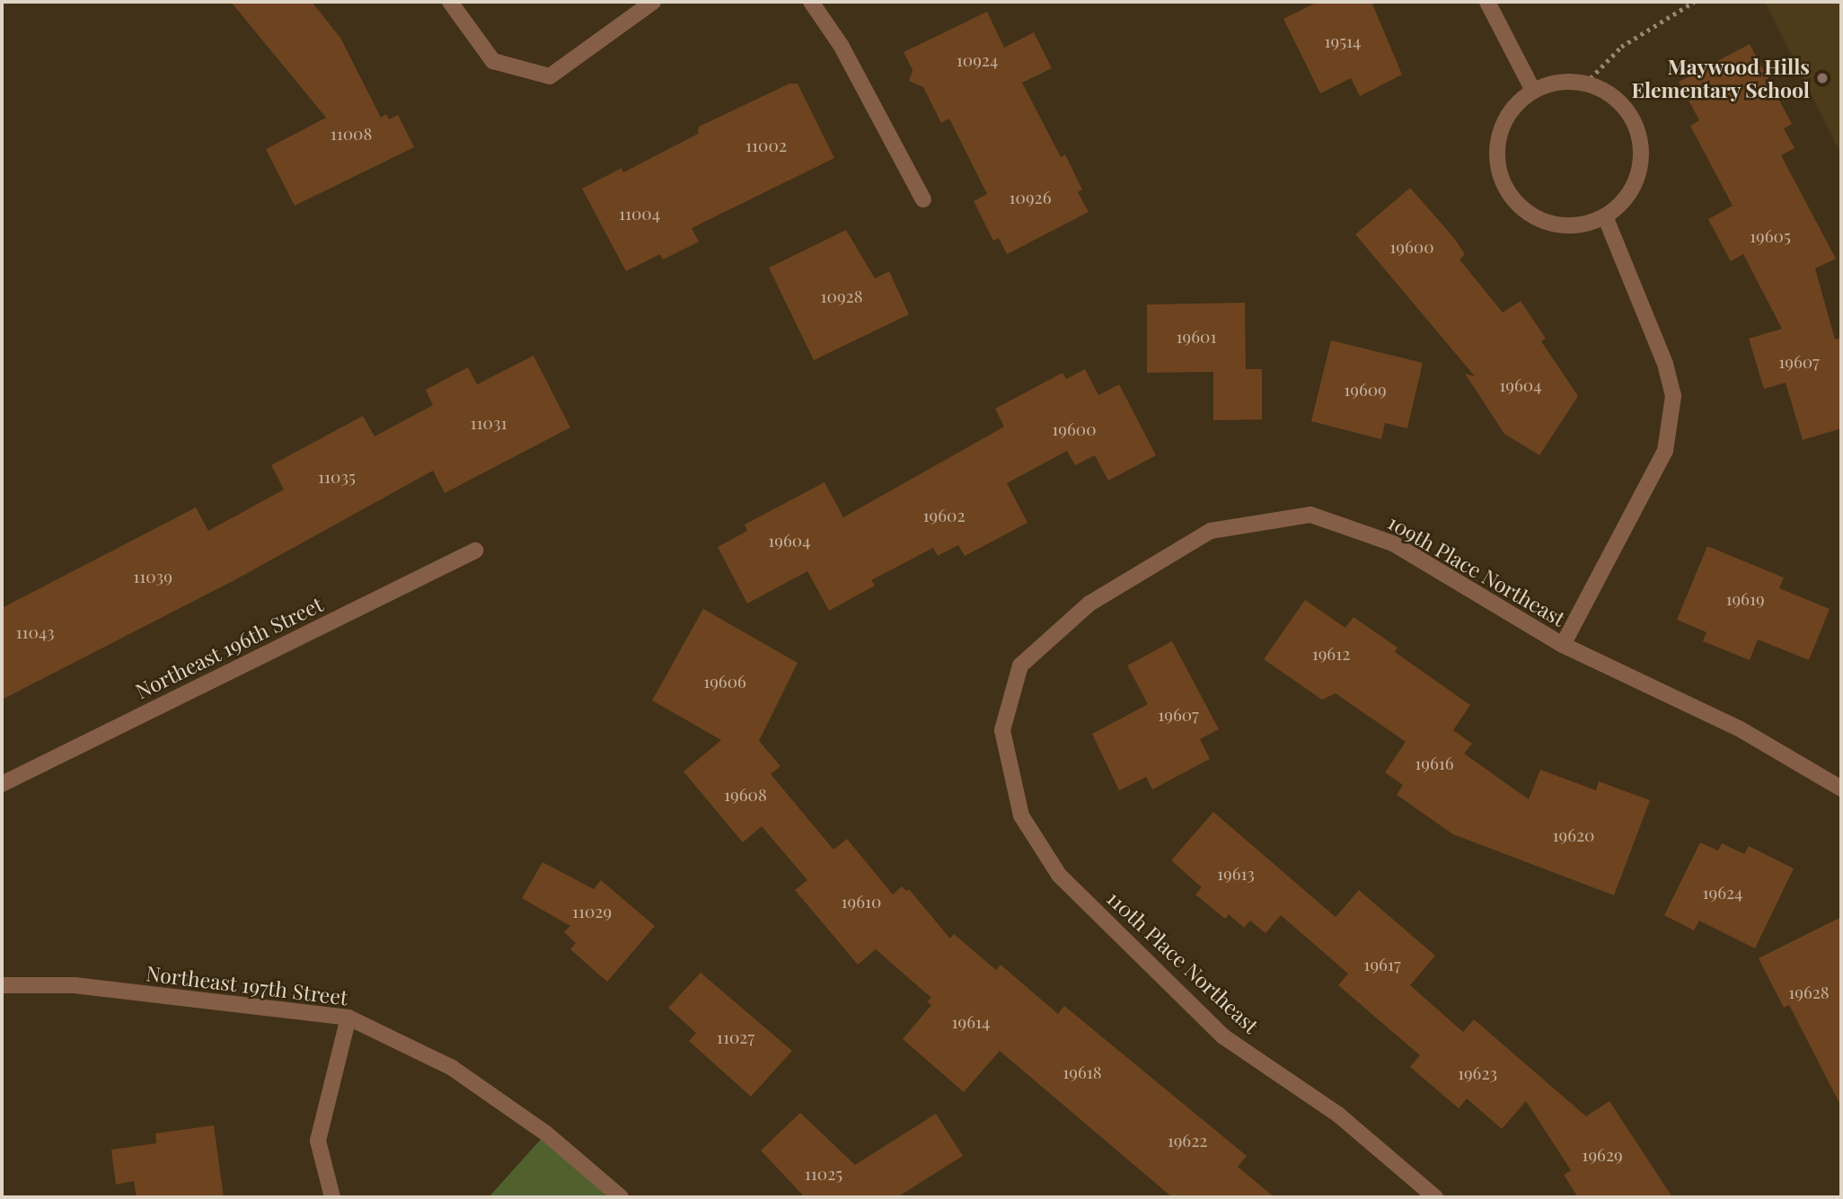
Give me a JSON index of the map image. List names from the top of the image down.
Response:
{
  "streets": {
    "street": [
      "109th Place Northeast",
      "Northeast 196th Street",
      "110th Place Northeast",
      "Northeast 197th Street"
    ]
  },
  "crossings": [
    ["109th Place Northeast", "110th Place Northeast"]
  ],
  "places": ["Maywood Hills Elementary School"],
  "house_numbers": [
    "19514",
    "10924",
    "11008",
    "11002",
    "10926",
    "11004",
    "19605",
    "19600",
    "10928",
    "19601",
    "19607",
    "19604",
    "19609",
    "11031",
    "19600",
    "11035",
    "19602",
    "19604",
    "11039",
    "19619",
    "11043",
    "19612",
    "19606",
    "19607",
    "19616",
    "19608",
    "19620",
    "19613",
    "19624",
    "19610",
    "11029",
    "19617",
    "19628",
    "19614",
    "11027",
    "19618",
    "19623",
    "19622",
    "19629",
    "11025"
  ]
}
